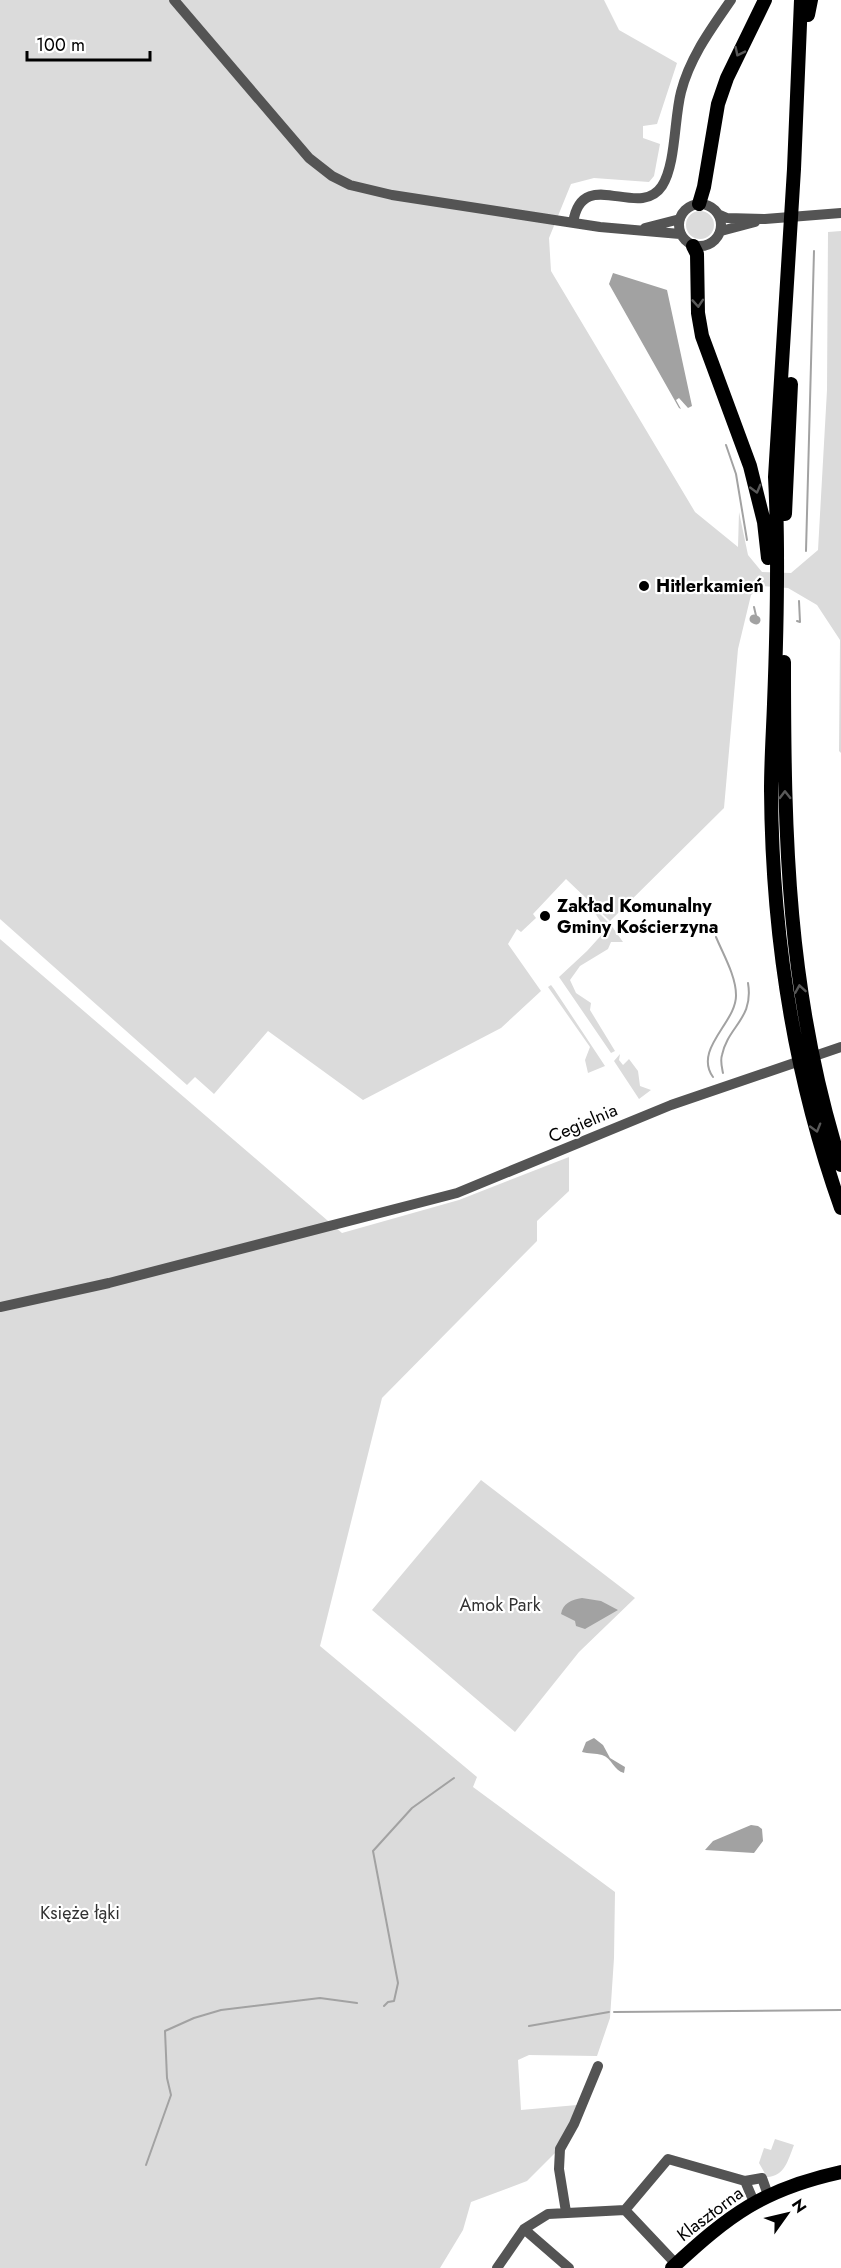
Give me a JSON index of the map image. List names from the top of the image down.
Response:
{
  "streets": {
    "main road": ["Klasztorna"],
    "street": ["Cegielnia"]
  },
  "parks": ["Amok Park", "Księże łąki"],
  "places": ["Hitlerkamień", "Zakład Komunalny Gminy Kościerzyna"],
  "scale_bar": "100 m",
  "north": "top right"
}
